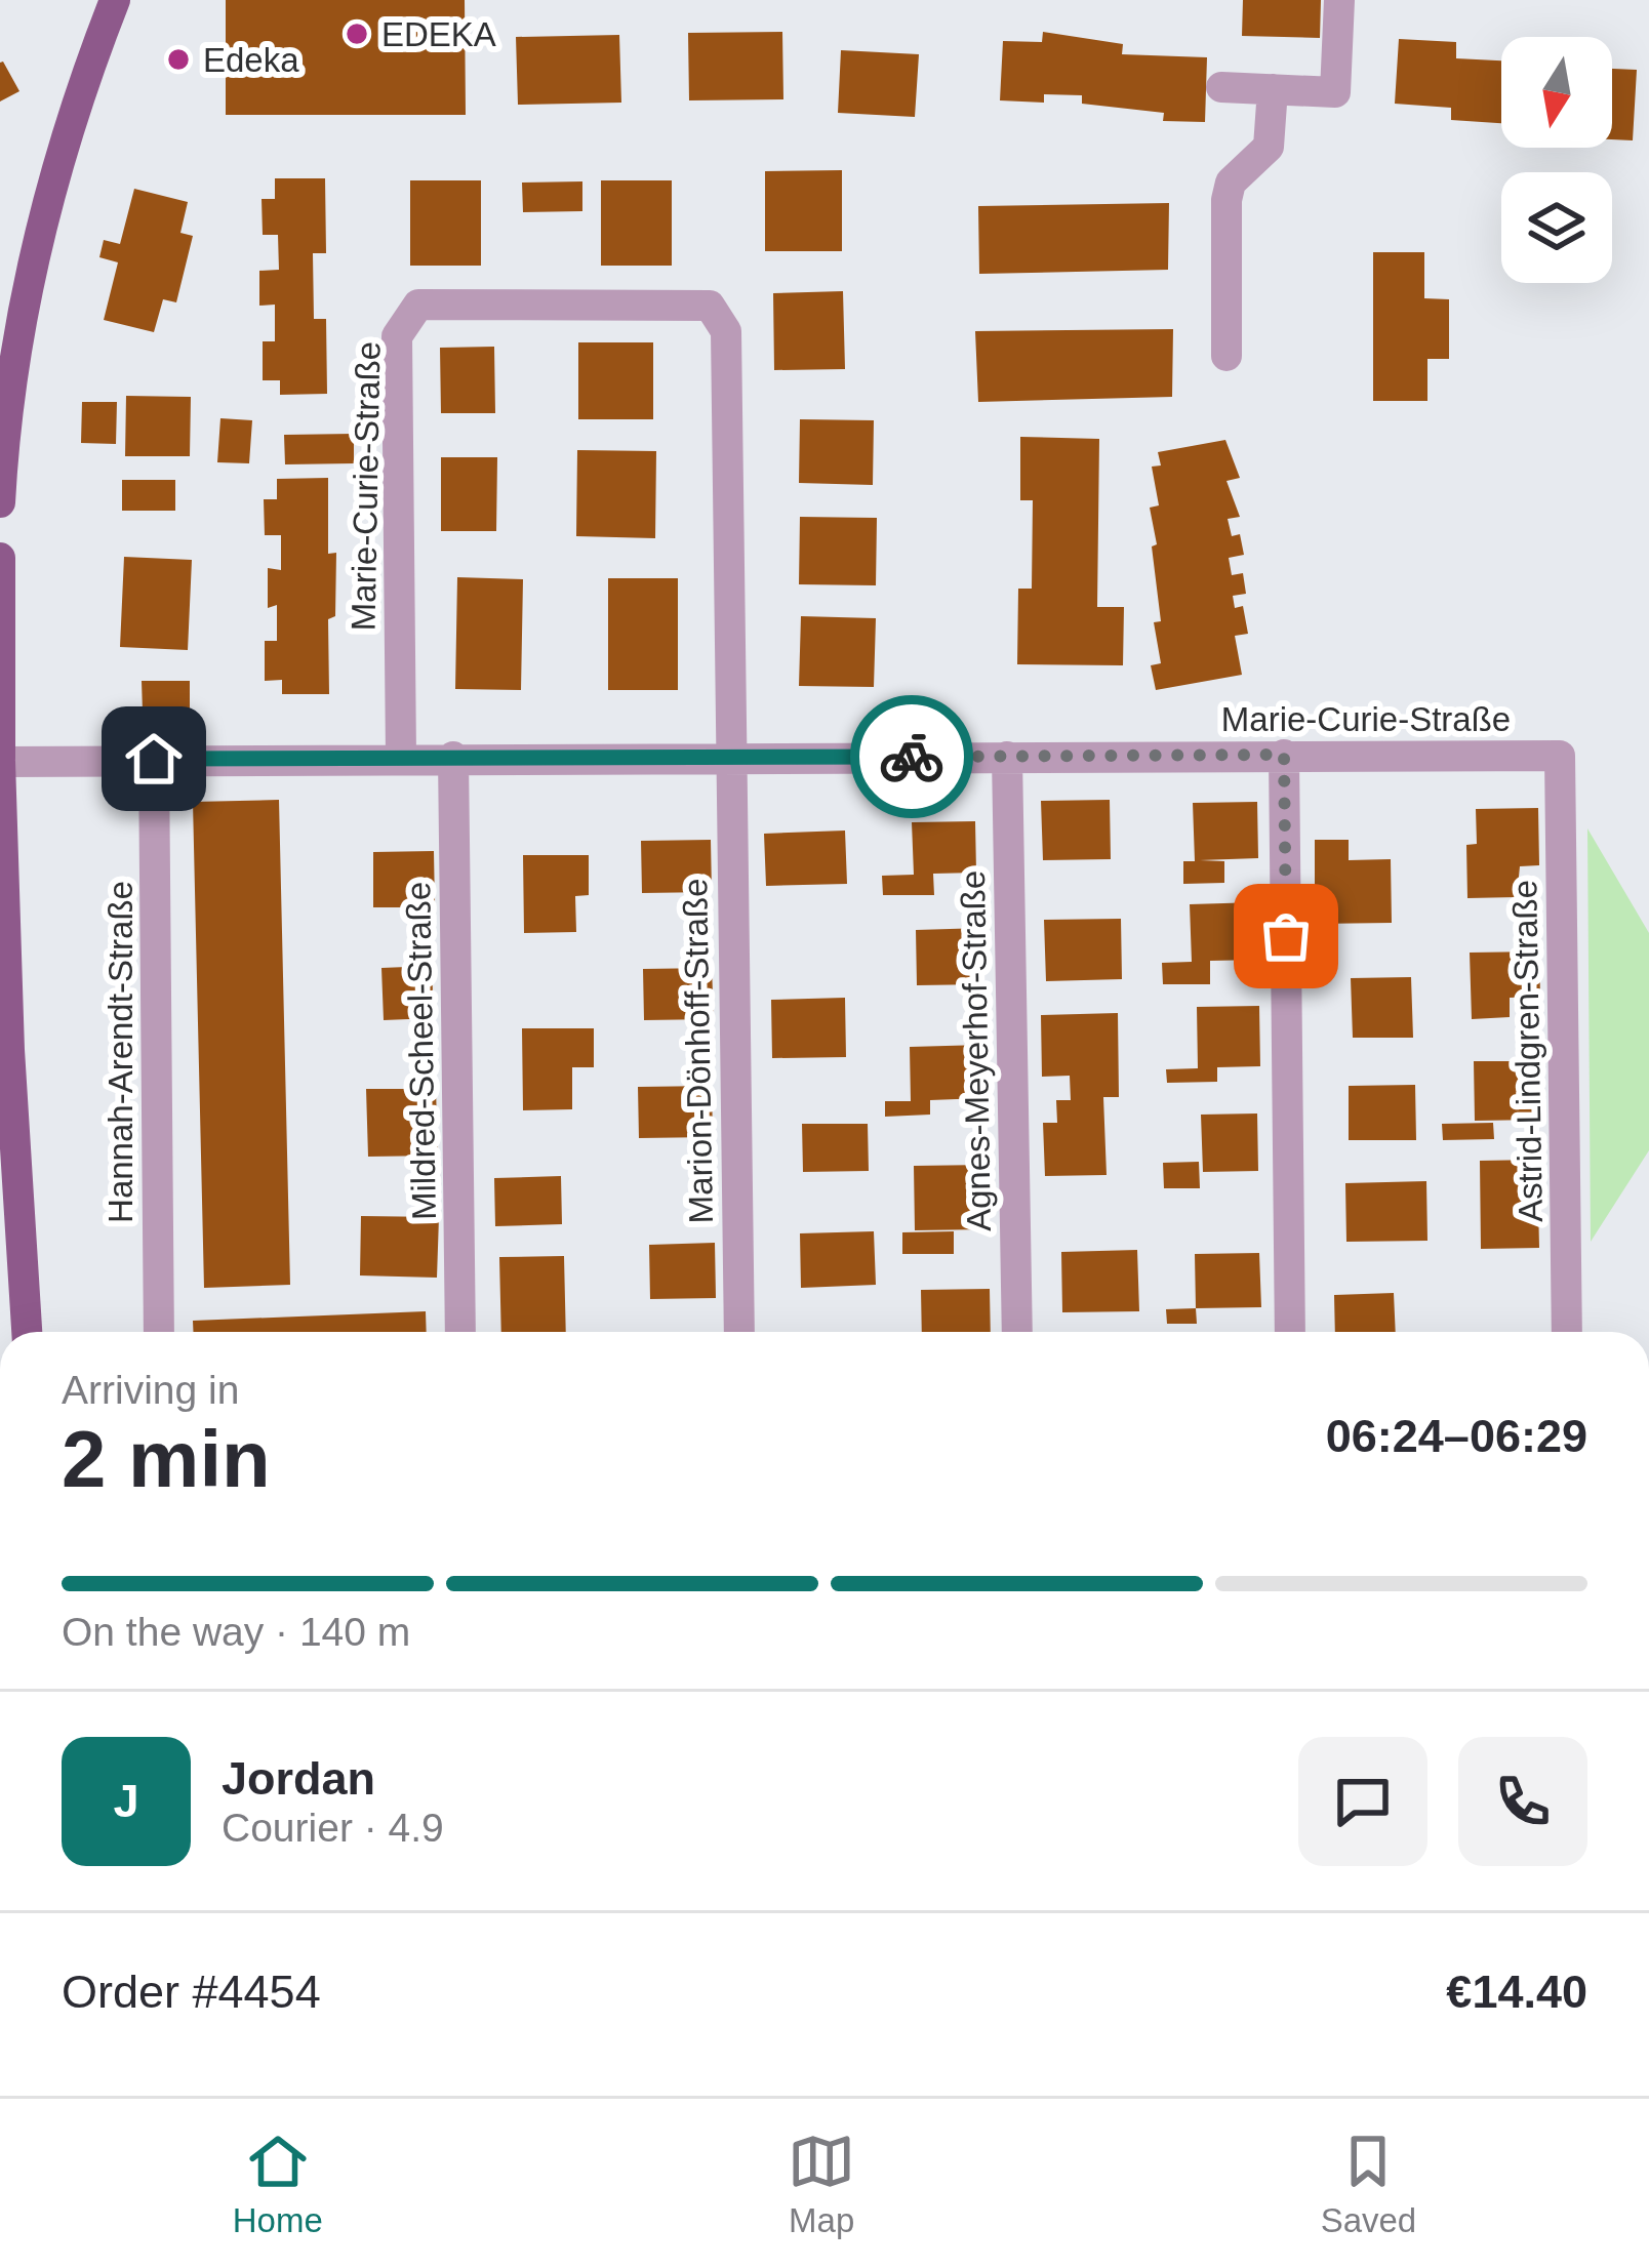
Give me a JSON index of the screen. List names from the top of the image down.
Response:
{
  "streets": {
    "street": [
      "Marie-Curie-Straße",
      "Mildred-Scheel-Straße",
      "Marion-Dönhoff-Straße",
      "Agnes-Meyerhof-Straße",
      "Astrid-Lindgren-Straße",
      "Hannah-Arendt-Straße"
    ]
  },
  "crossings": [
    ["Marie-Curie-Straße", "Mildred-Scheel-Straße"],
    ["Marie-Curie-Straße", "Marion-Dönhoff-Straße"],
    ["Marie-Curie-Straße", "Agnes-Meyerhof-Straße"],
    ["Marie-Curie-Straße", "Astrid-Lindgren-Straße"],
    ["Marie-Curie-Straße", "Hannah-Arendt-Straße"]
  ],
  "places": ["EDEKA", "Edeka"],
  "north": "bottom",
  "page": {
    "heading": ["2 min", "Arriving in", "06:24–06:29"],
    "panel": [
      "Jordan",
      "Courier · 4.9",
      "Order #4454",
      "€14.40"
    ],
    "bar": "On the way · 140 m",
    "round": "J",
    "tabs": ["Home", "Map", "Saved"]
  }
}
